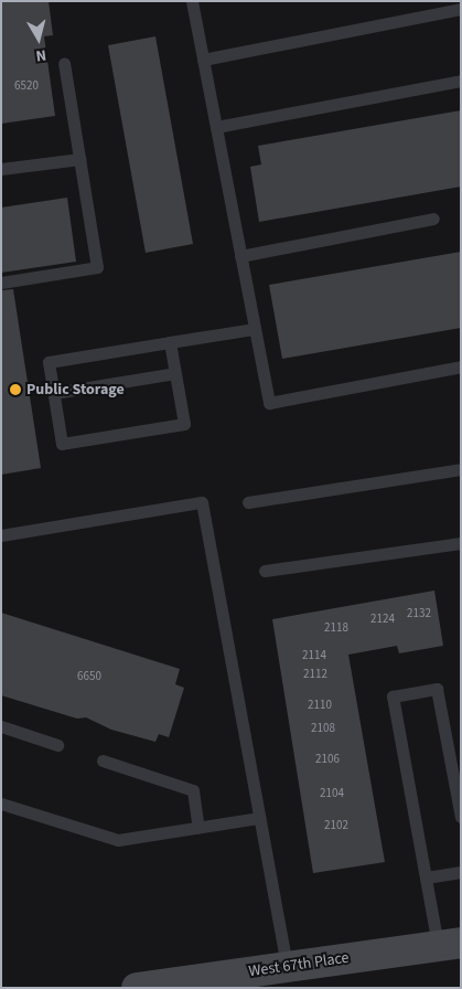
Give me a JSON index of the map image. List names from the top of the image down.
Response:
{
  "streets": {
    "street": ["West 67th Place"]
  },
  "places": ["Public Storage"],
  "house_numbers": [
    "6520",
    "2132",
    "2124",
    "2118",
    "2114",
    "2112",
    "6650",
    "2110",
    "2108",
    "2106",
    "2104",
    "2102"
  ],
  "north": "bottom"
}
